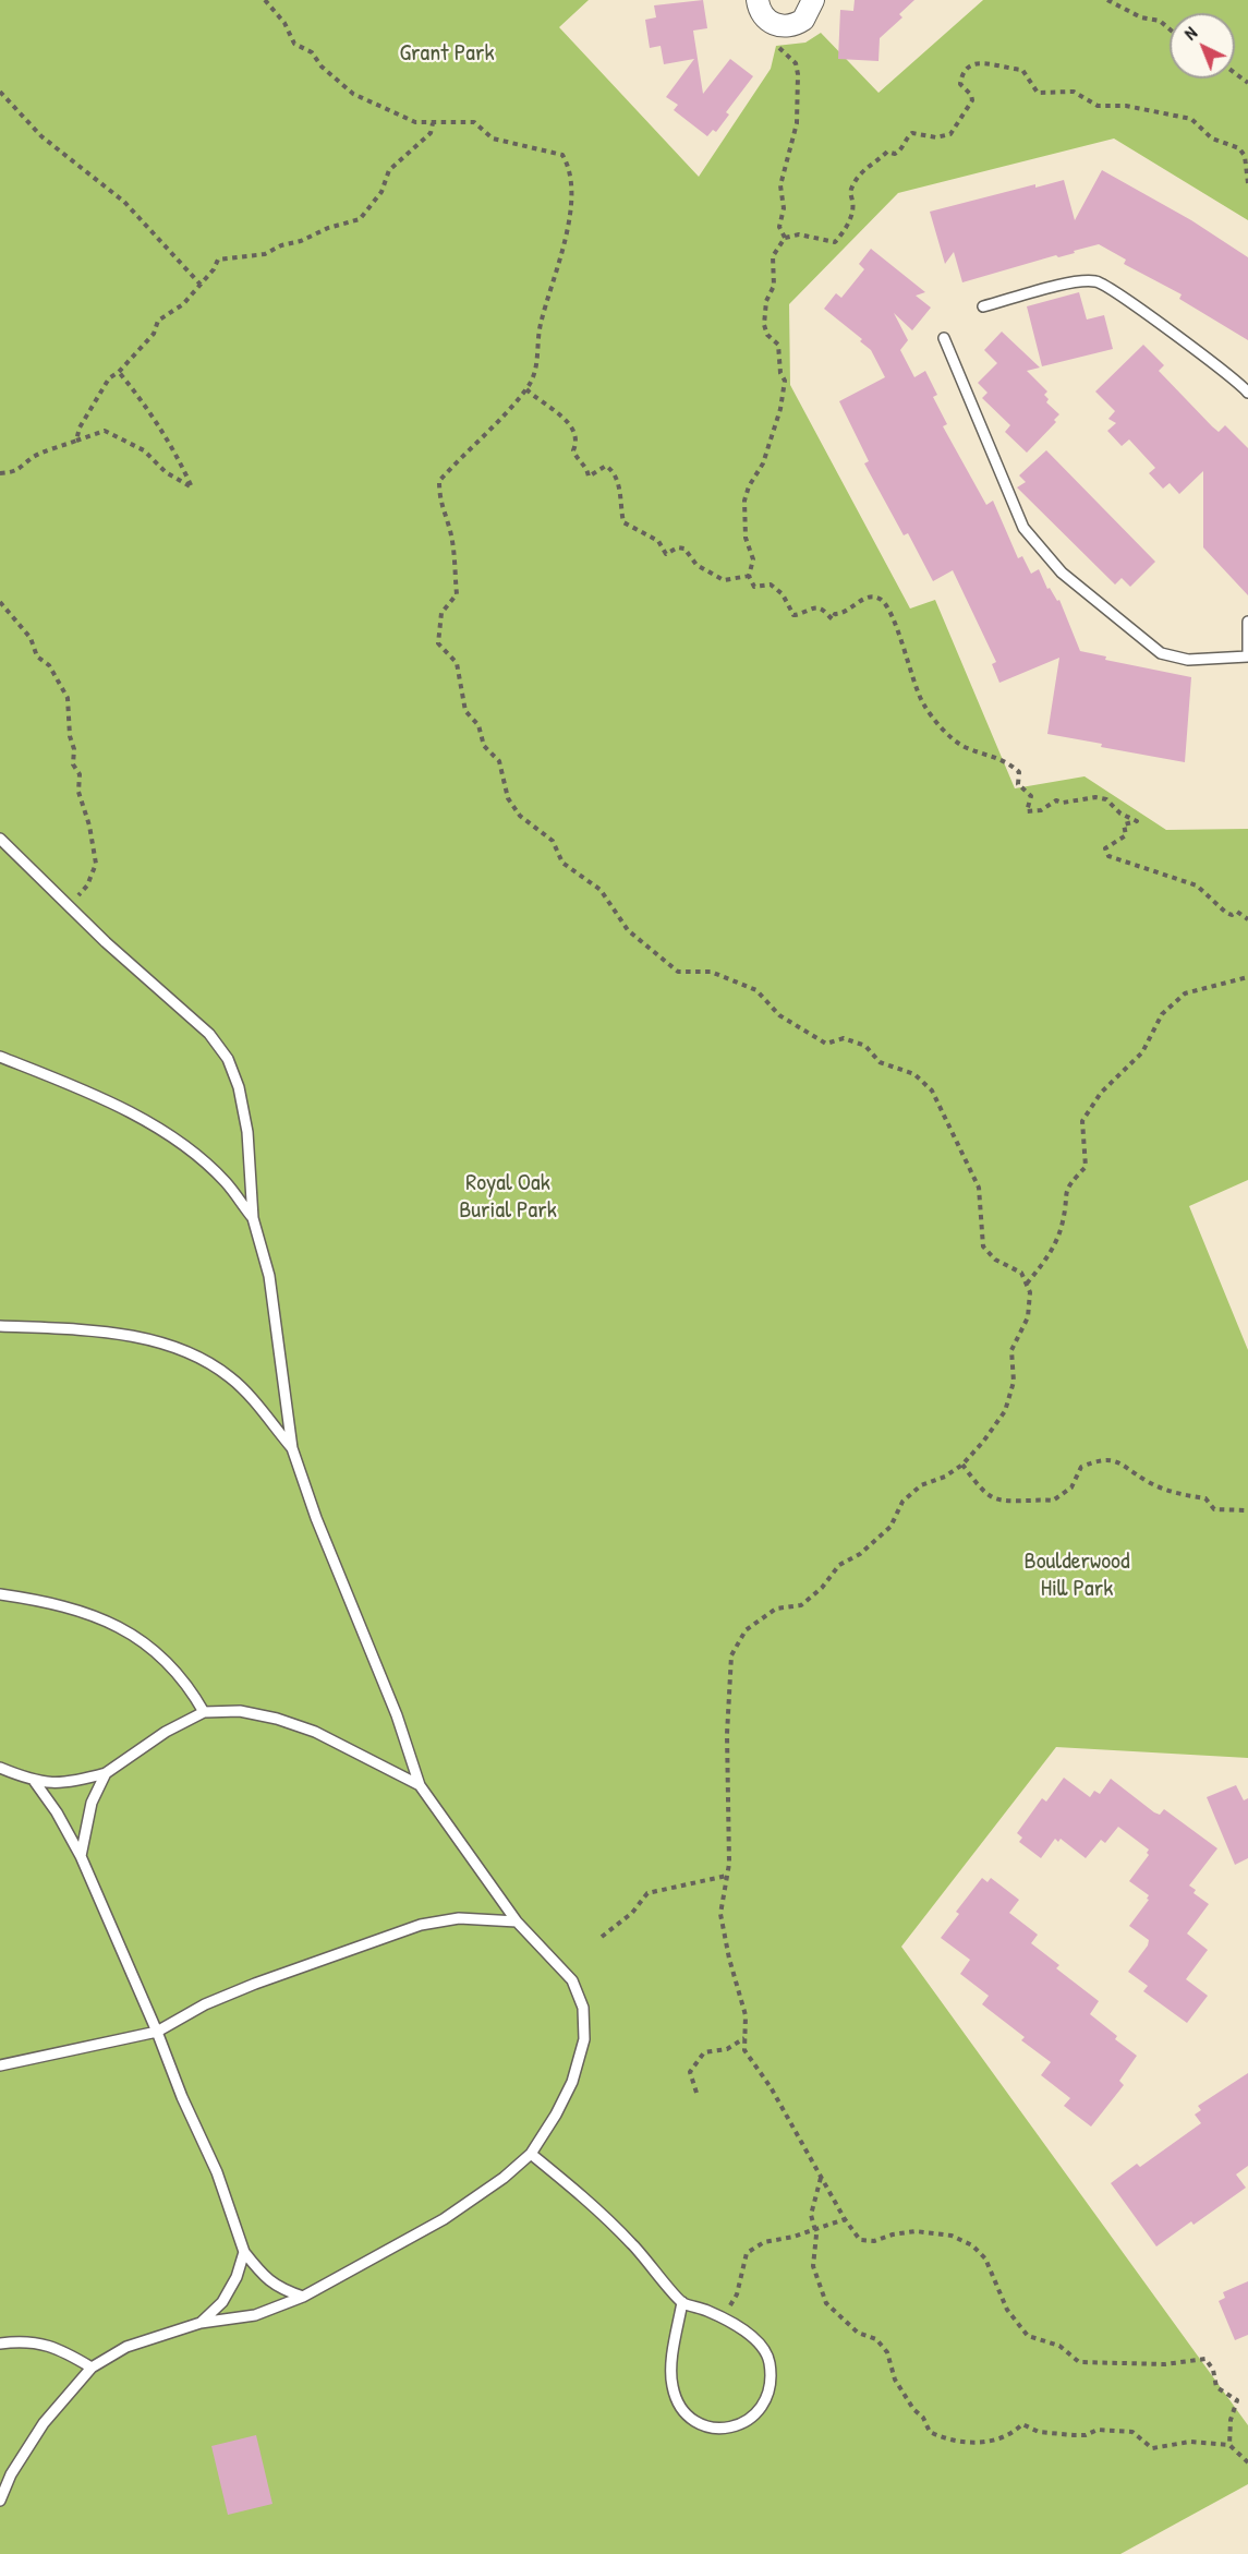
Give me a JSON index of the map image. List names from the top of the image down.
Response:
{
  "parks": ["Grant Park", "Royal Oak Burial Park", "Boulderwood Hill Park"],
  "north": "top left"
}
